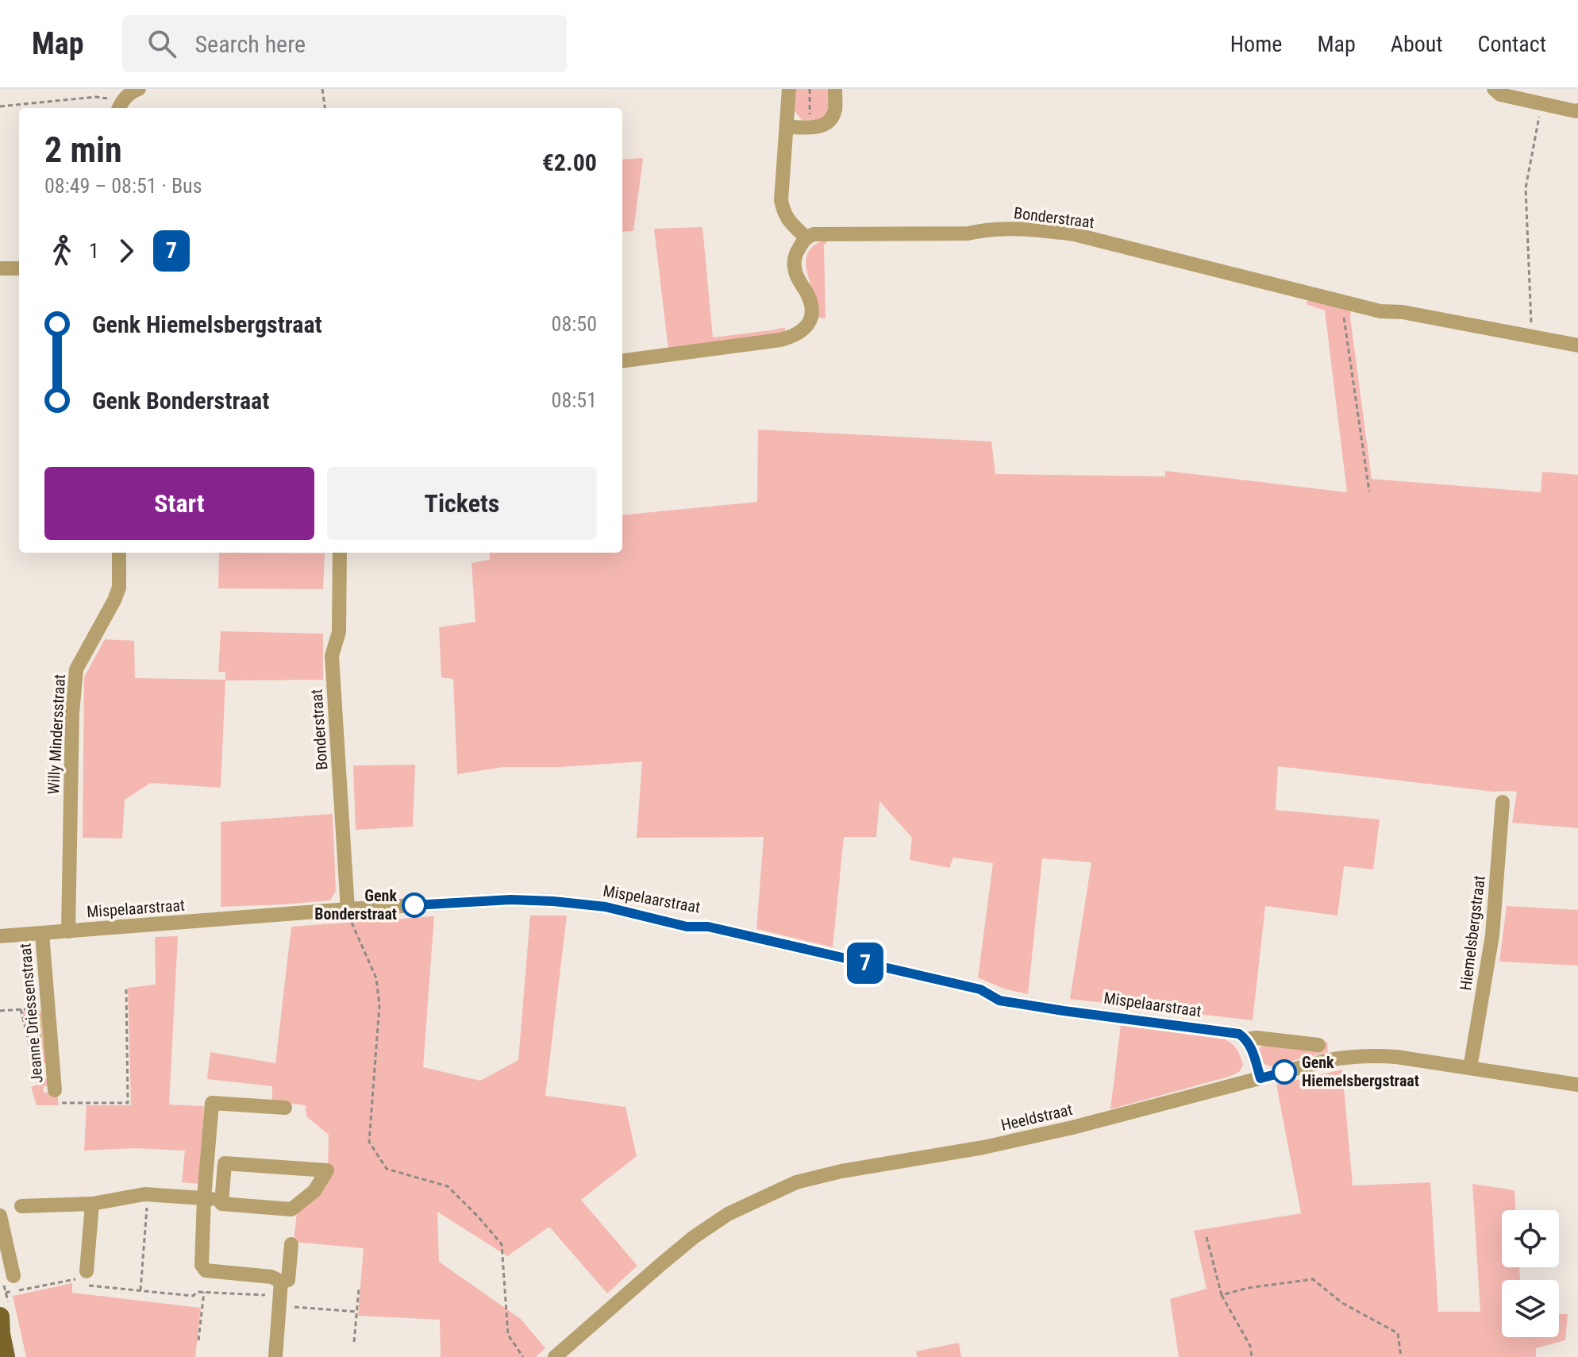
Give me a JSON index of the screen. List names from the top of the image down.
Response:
{
  "streets": {
    "street": [
      "Bonderstraat",
      "Willy Mindersstraat",
      "Mispelaarstraat",
      "Hiemelsbergstraat",
      "Jeanne Driessenstraat",
      "Heeldstraat"
    ]
  },
  "crossings": [
    ["Bonderstraat", "Mispelaarstraat"],
    ["Willy Mindersstraat", "Mispelaarstraat"],
    ["Mispelaarstraat", "Jeanne Driessenstraat"],
    ["Hiemelsbergstraat", "Heeldstraat"]
  ],
  "places": ["Genk Bonderstraat", "Genk Hiemelsbergstraat"],
  "lines": ["bus line 7"],
  "page": {
    "header": "Map",
    "search": "Search here",
    "nav": [
      "Home",
      "Map",
      "About",
      "Contact"
    ],
    "on_map": "7",
    "heading": ["2 min", "08:49 – 08:51 · Bus", "€2.00"],
    "legs": ["1", "7"],
    "list": [
      {
        "name": "Genk Hiemelsbergstraat",
        "value": "08:50"
      },
      {
        "name": "Genk Bonderstraat",
        "value": "08:51"
      }
    ],
    "buttons": ["Start", "Tickets"]
  }
}
